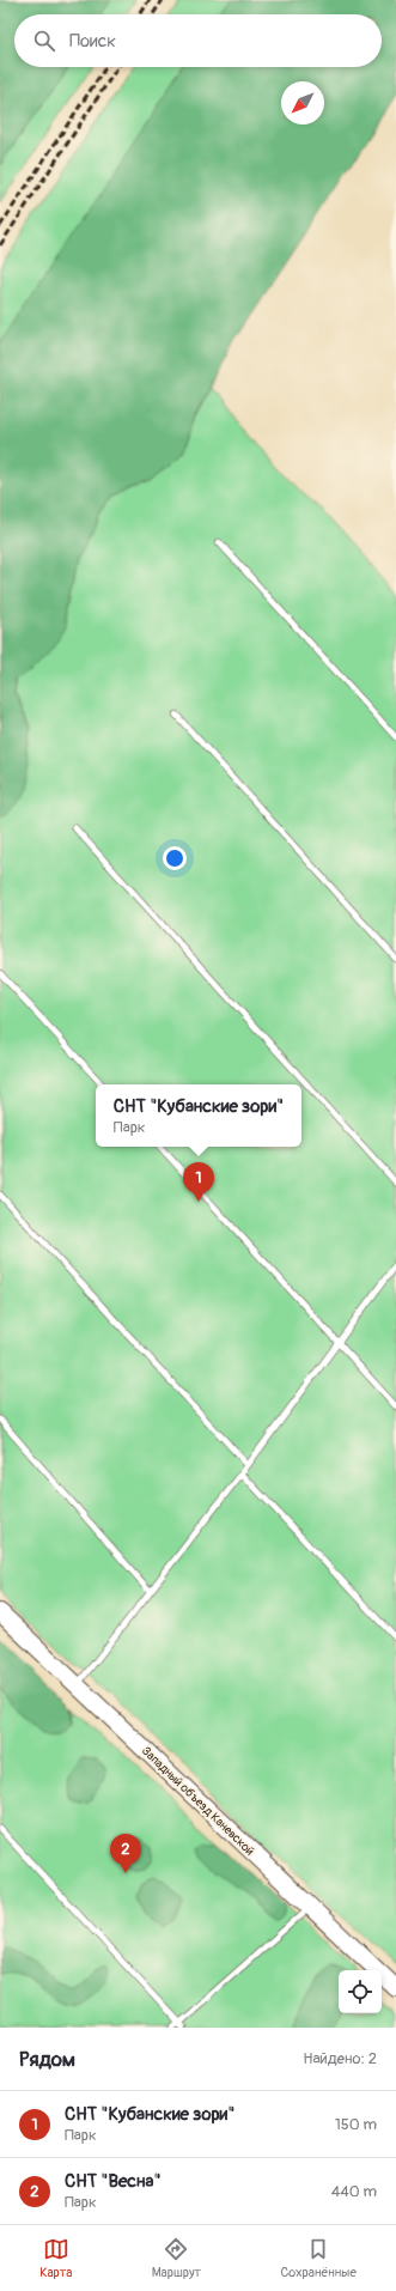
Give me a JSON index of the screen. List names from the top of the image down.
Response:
{
  "streets": {
    "main road": ["Западный объезд Каневской"]
  },
  "north": "bottom left",
  "page": {
    "search": "Поиск",
    "popup": ["СНТ \"Кубанские зори\"", "Парк"],
    "pins": ["1", "2"],
    "heading": ["Рядом", "Найдено: 2"],
    "list": [
      {
        "mark": "1",
        "name": "СНТ \"Кубанские зори\"",
        "note": "Парк",
        "value": "150 m"
      },
      {
        "mark": "2",
        "name": "СНТ \"Весна\"",
        "note": "Парк",
        "value": "440 m"
      }
    ],
    "nav": ["Карта", "Маршрут", "Сохранённые"]
  }
}
